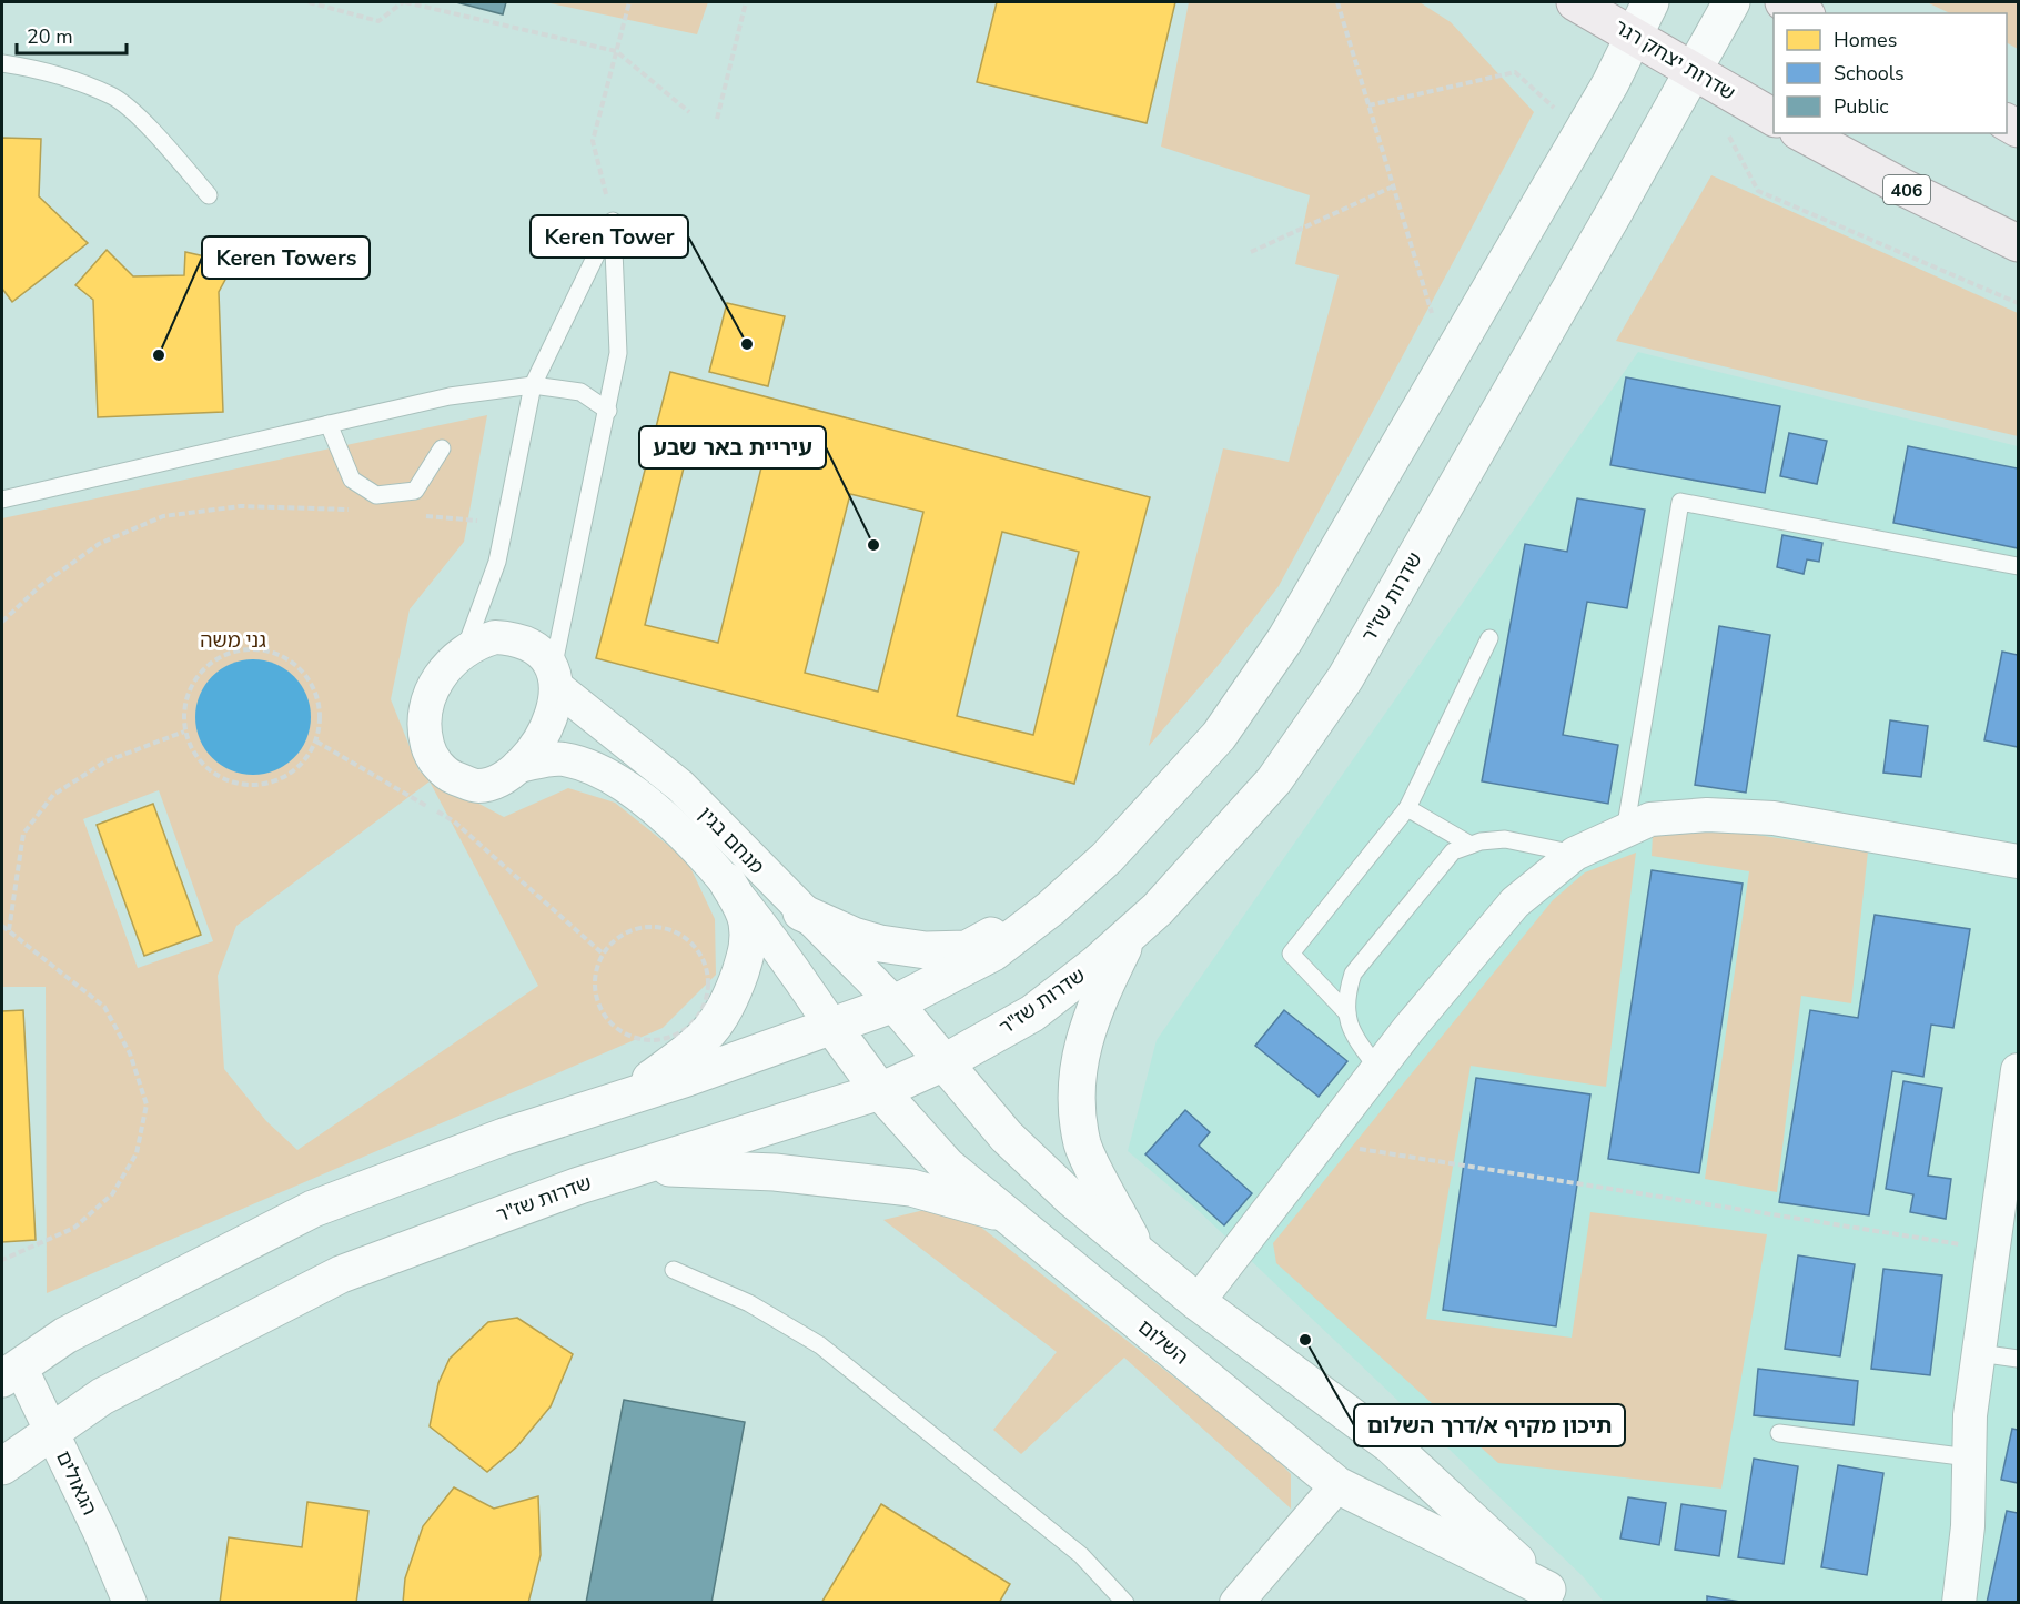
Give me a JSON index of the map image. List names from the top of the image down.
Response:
{
  "streets": {
    "main road": [
      "שדרות יצחק רגר",
      "406",
      "שדרות שז\"ר",
      "השלום"
    ],
    "street": ["מנחם בגין", "הגאולים"]
  },
  "crossings": [
    ["שדרות יצחק רגר", "שדרות שז\"ר"],
    ["שדרות שז\"ר", "השלום"],
    ["שדרות שז\"ר", "הגאולים"],
    ["מנחם בגין", "השלום"]
  ],
  "parks": ["גני משה"],
  "places": [
    "Keren Tower",
    "Keren Towers",
    "עיריית באר שבע",
    "תיכון מקיף א/דרך השלום"
  ],
  "legend": ["Homes", "Schools", "Public"],
  "scale_bar": "20 m"
}
